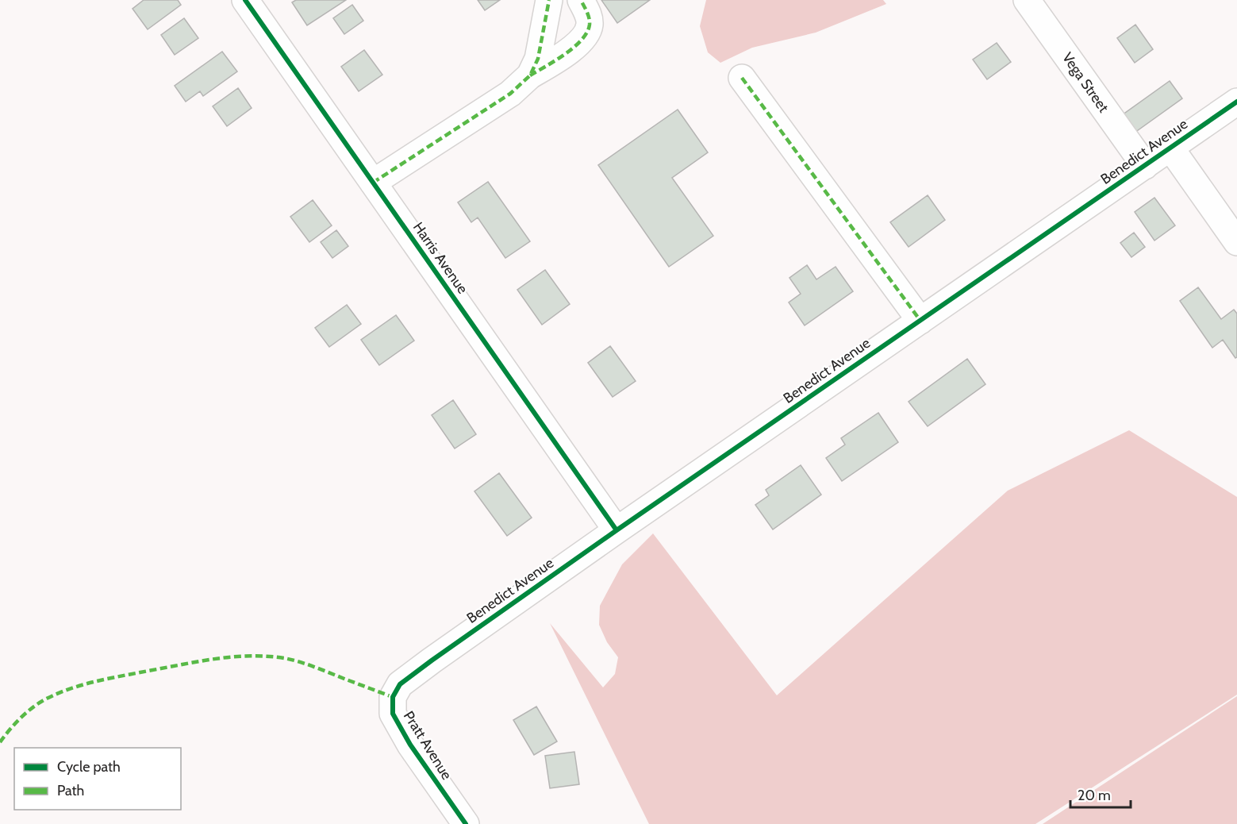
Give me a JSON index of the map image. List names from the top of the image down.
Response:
{
  "streets": {
    "street": [
      "Vega Street",
      "Benedict Avenue",
      "Harris Avenue",
      "Pratt Avenue"
    ]
  },
  "crossings": [
    ["Vega Street", "Benedict Avenue"],
    ["Benedict Avenue", "Harris Avenue"],
    ["Benedict Avenue", "Pratt Avenue"]
  ],
  "legend": ["Cycle path", "Path"],
  "scale_bar": "20 m"
}
